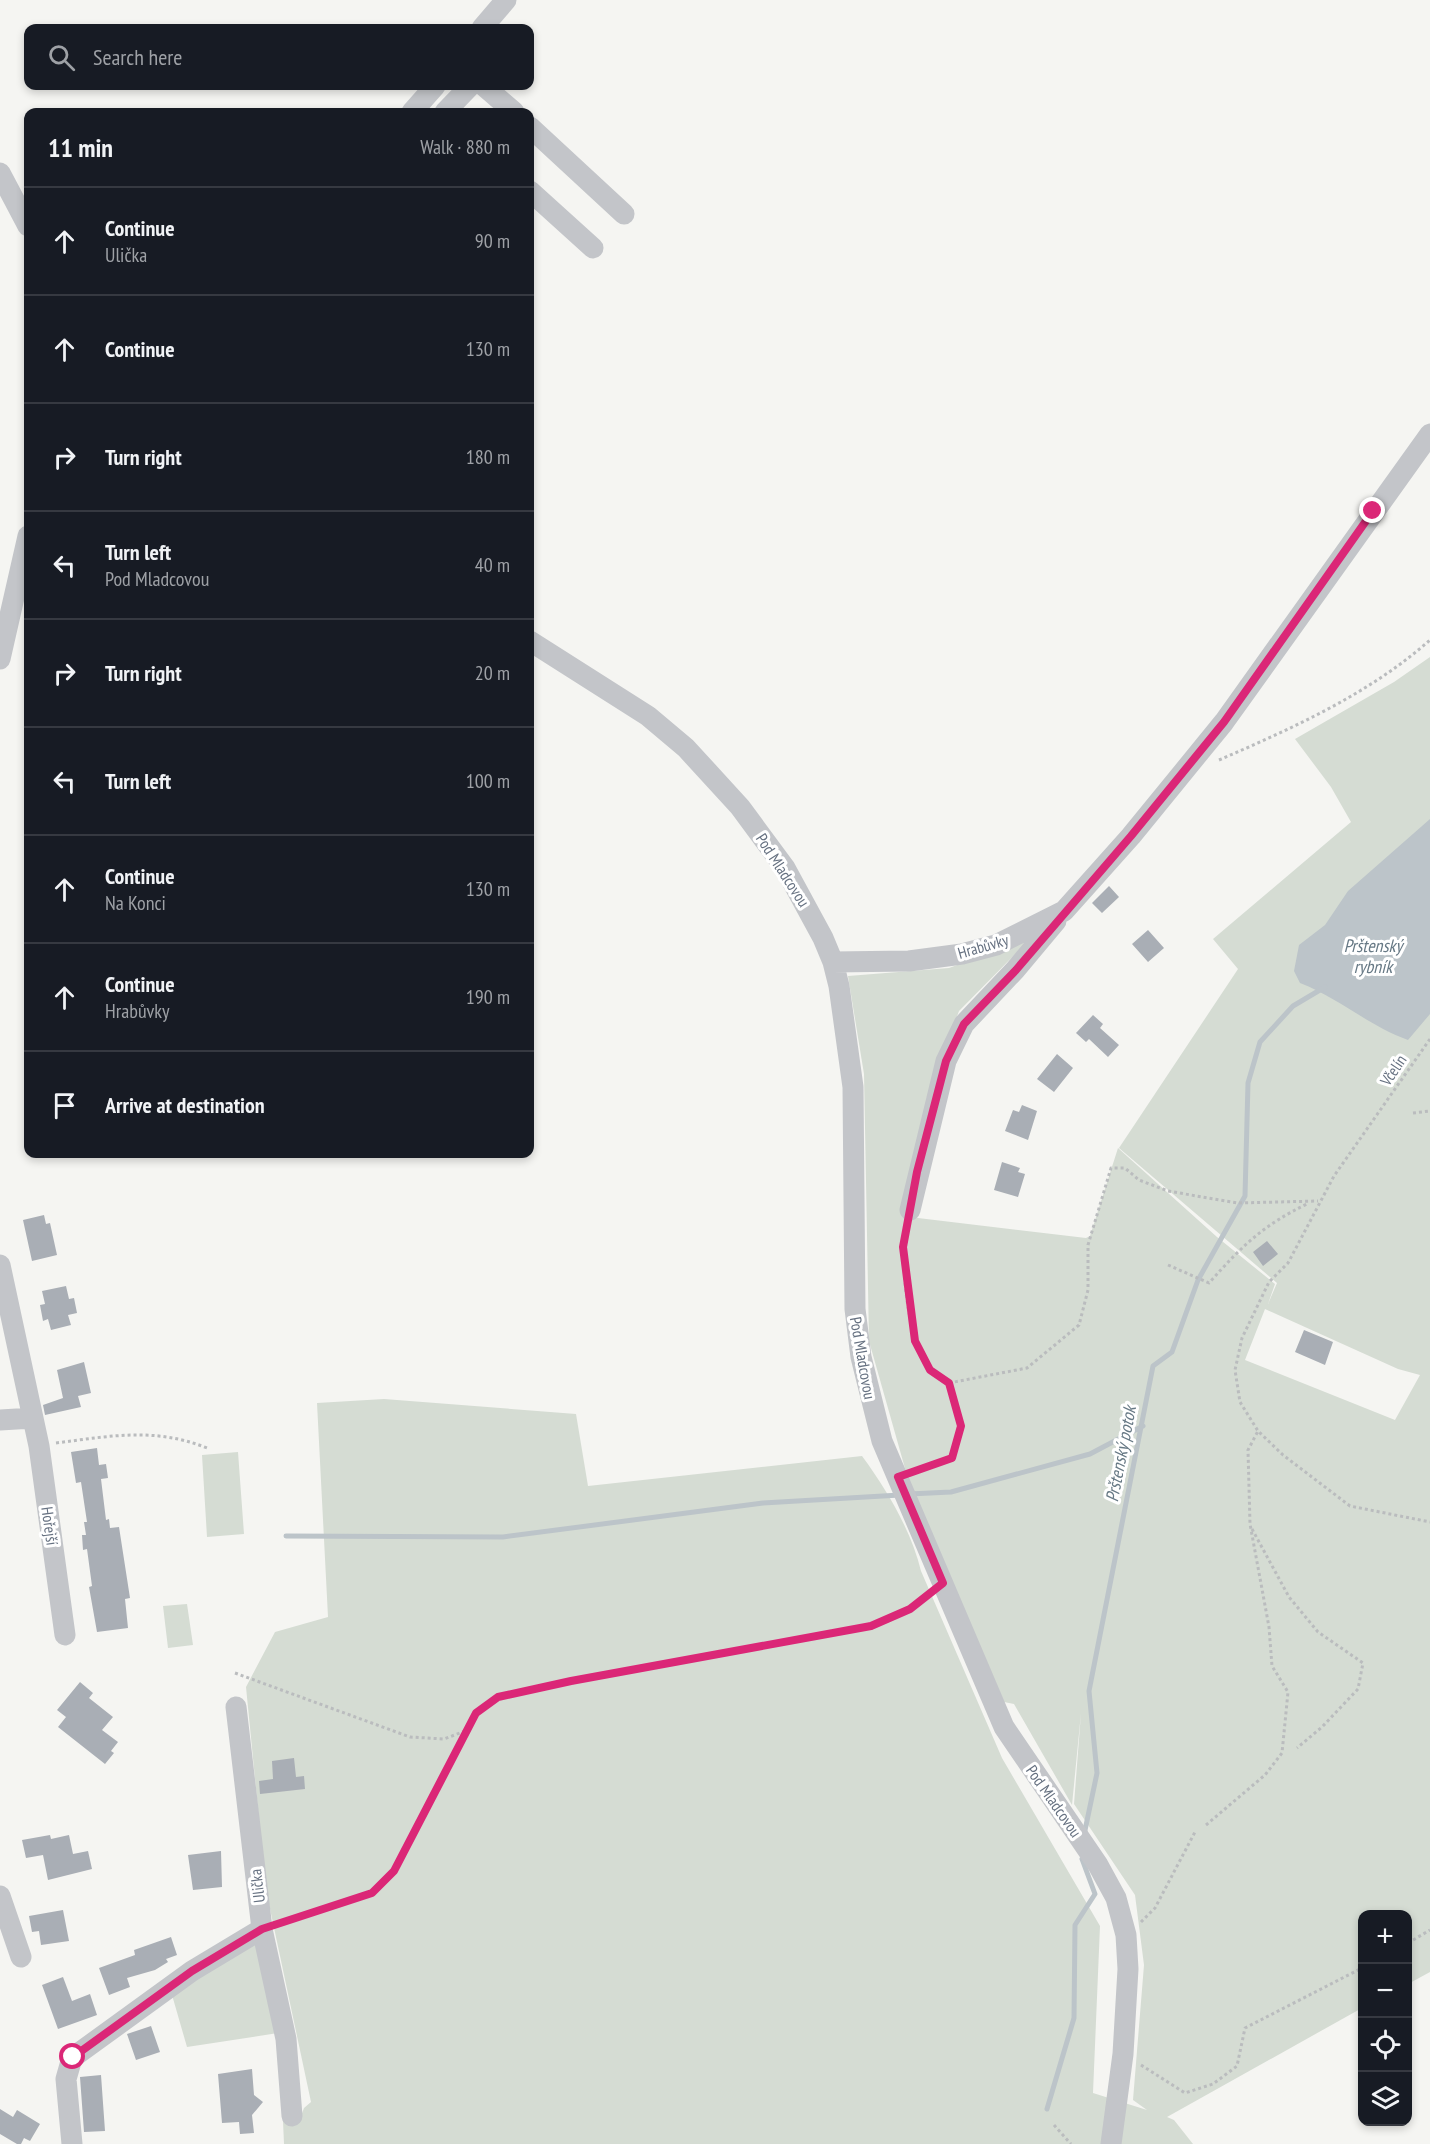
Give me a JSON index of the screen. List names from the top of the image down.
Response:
{
  "streets": {
    "street": [
      "Pod Mladcovou",
      "Hrabůvky",
      "Hořejší",
      "Ulička"
    ],
    "path": ["Včelín"]
  },
  "crossings": [
    ["Pod Mladcovou", "Hrabůvky"]
  ],
  "water": ["Prštenský rybník", "Prštenský potok"],
  "page": {
    "search": "Search here",
    "heading": ["11 min", "Walk · 880 m"],
    "list": [
      ["Continue", "Ulička", "90 m"],
      ["Continue", "130 m"],
      ["Turn right", "180 m"],
      ["Turn left", "Pod Mladcovou", "40 m"],
      ["Turn right", "20 m"],
      ["Turn left", "100 m"],
      ["Continue", "Na Konci", "130 m"],
      ["Continue", "Hrabůvky", "190 m"],
      "Arrive at destination"
    ],
    "map_buttons": ["+", "−"]
  }
}
